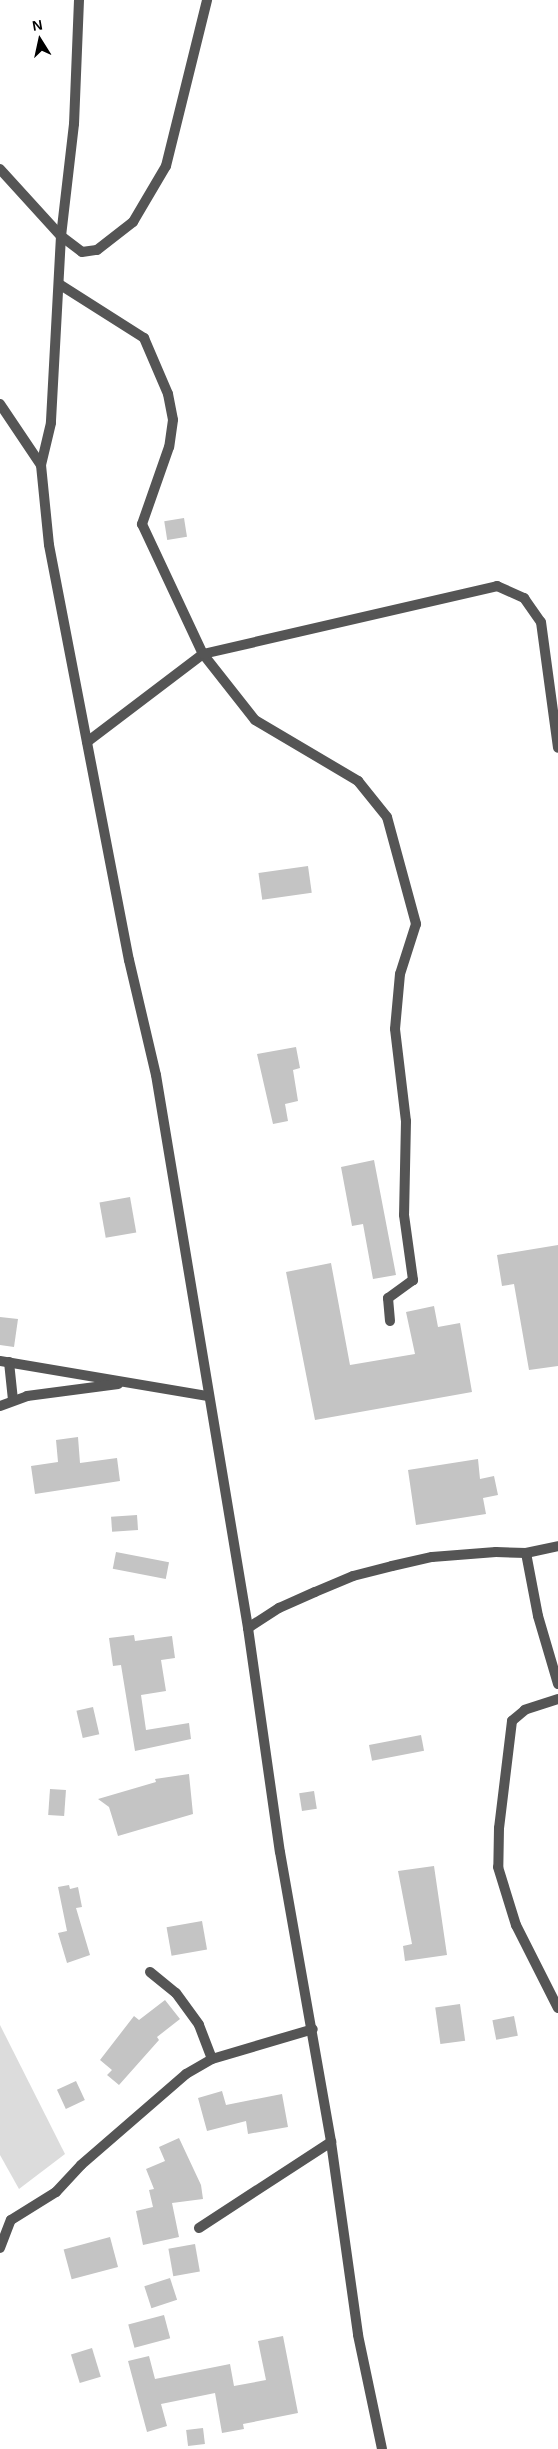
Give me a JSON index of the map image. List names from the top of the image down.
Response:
{
  "north": "top"
}
